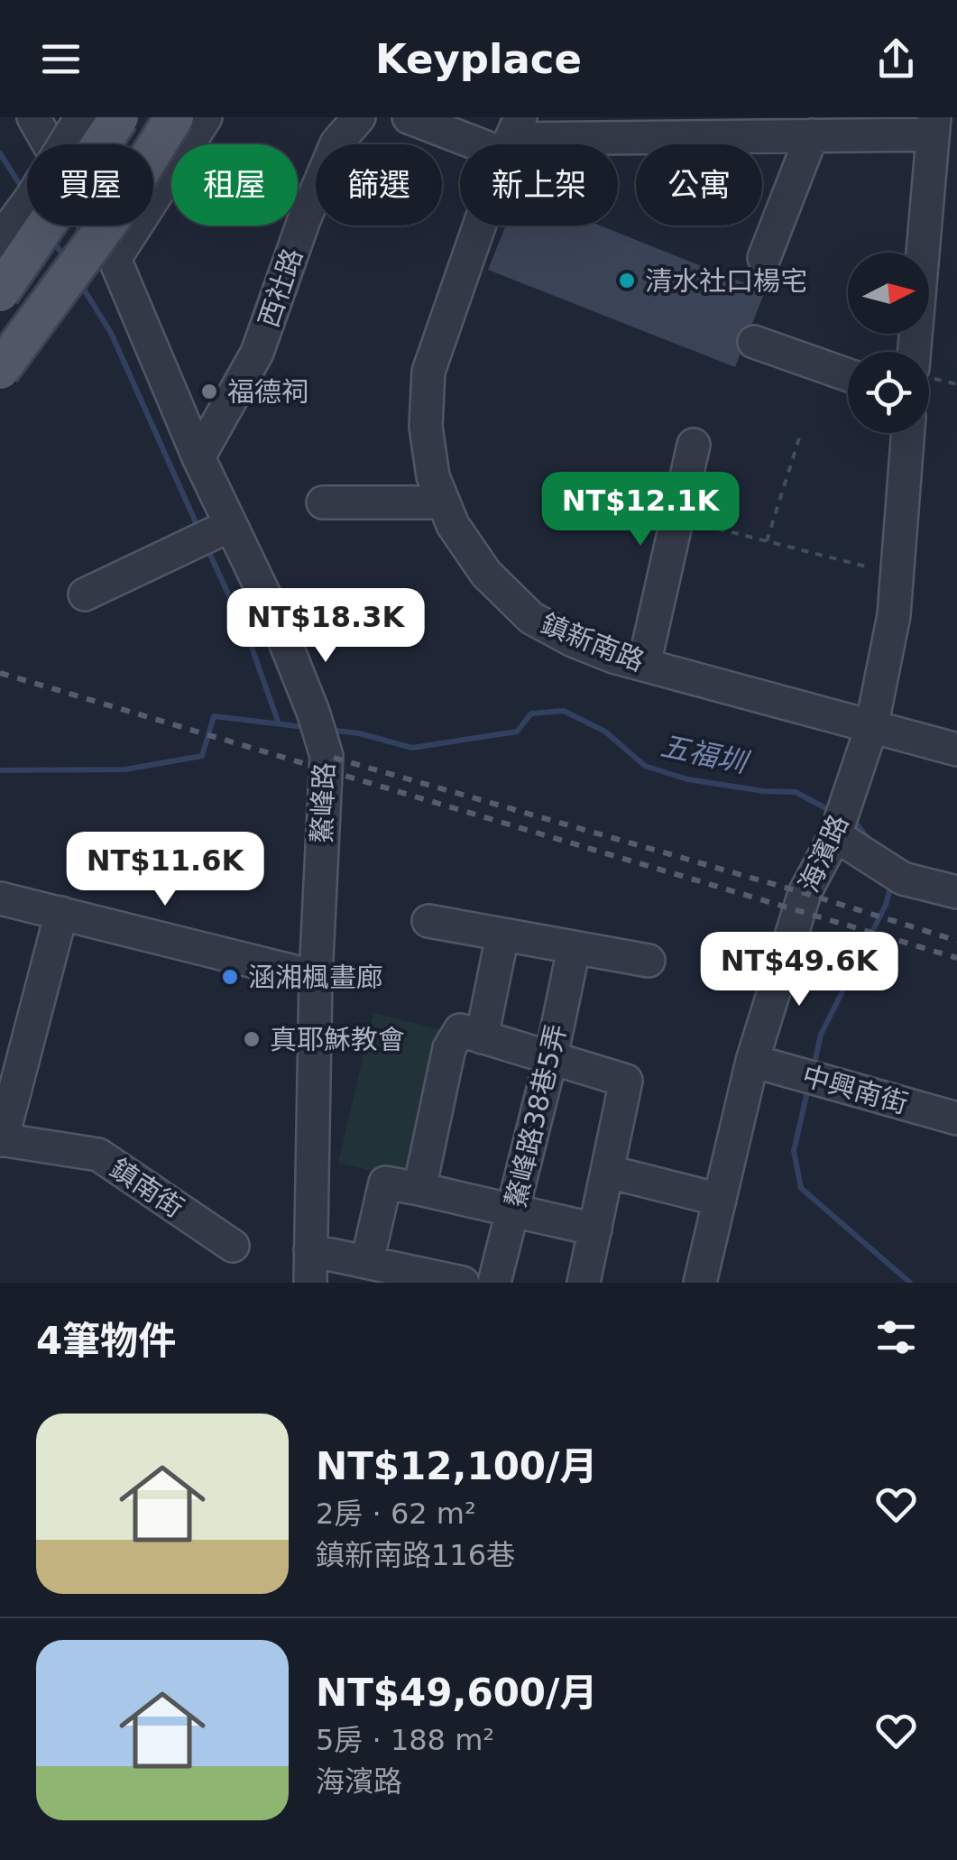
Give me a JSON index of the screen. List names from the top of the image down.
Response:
{
  "streets": {
    "street": [
      "西社路",
      "鎮新南路",
      "鰲峰路",
      "海濱路",
      "中興南街",
      "鰲峰路38巷5弄",
      "鎮南街"
    ]
  },
  "crossings": [
    ["西社路", "鰲峰路"],
    ["鎮新南路", "海濱路"],
    ["海濱路", "中興南街"]
  ],
  "water": ["五福圳"],
  "places": [
    "清水社口楊宅",
    "福德祠",
    "涵湘楓畫廊",
    "真耶穌教會"
  ],
  "north": "right",
  "page": {
    "header": "Keyplace",
    "chip": [
      "買屋",
      "租屋",
      "篩選",
      "新上架",
      "公寓"
    ],
    "price": [
      "NT$12.1K",
      "NT$18.3K",
      "NT$11.6K",
      "NT$49.6K"
    ],
    "heading": "4筆物件",
    "list": [
      {
        "name": "NT$12,100/月",
        "note": "2房 · 62 m² · 鎮新南路116巷"
      },
      {
        "name": "NT$49,600/月",
        "note": "5房 · 188 m² · 海濱路"
      }
    ]
  }
}
